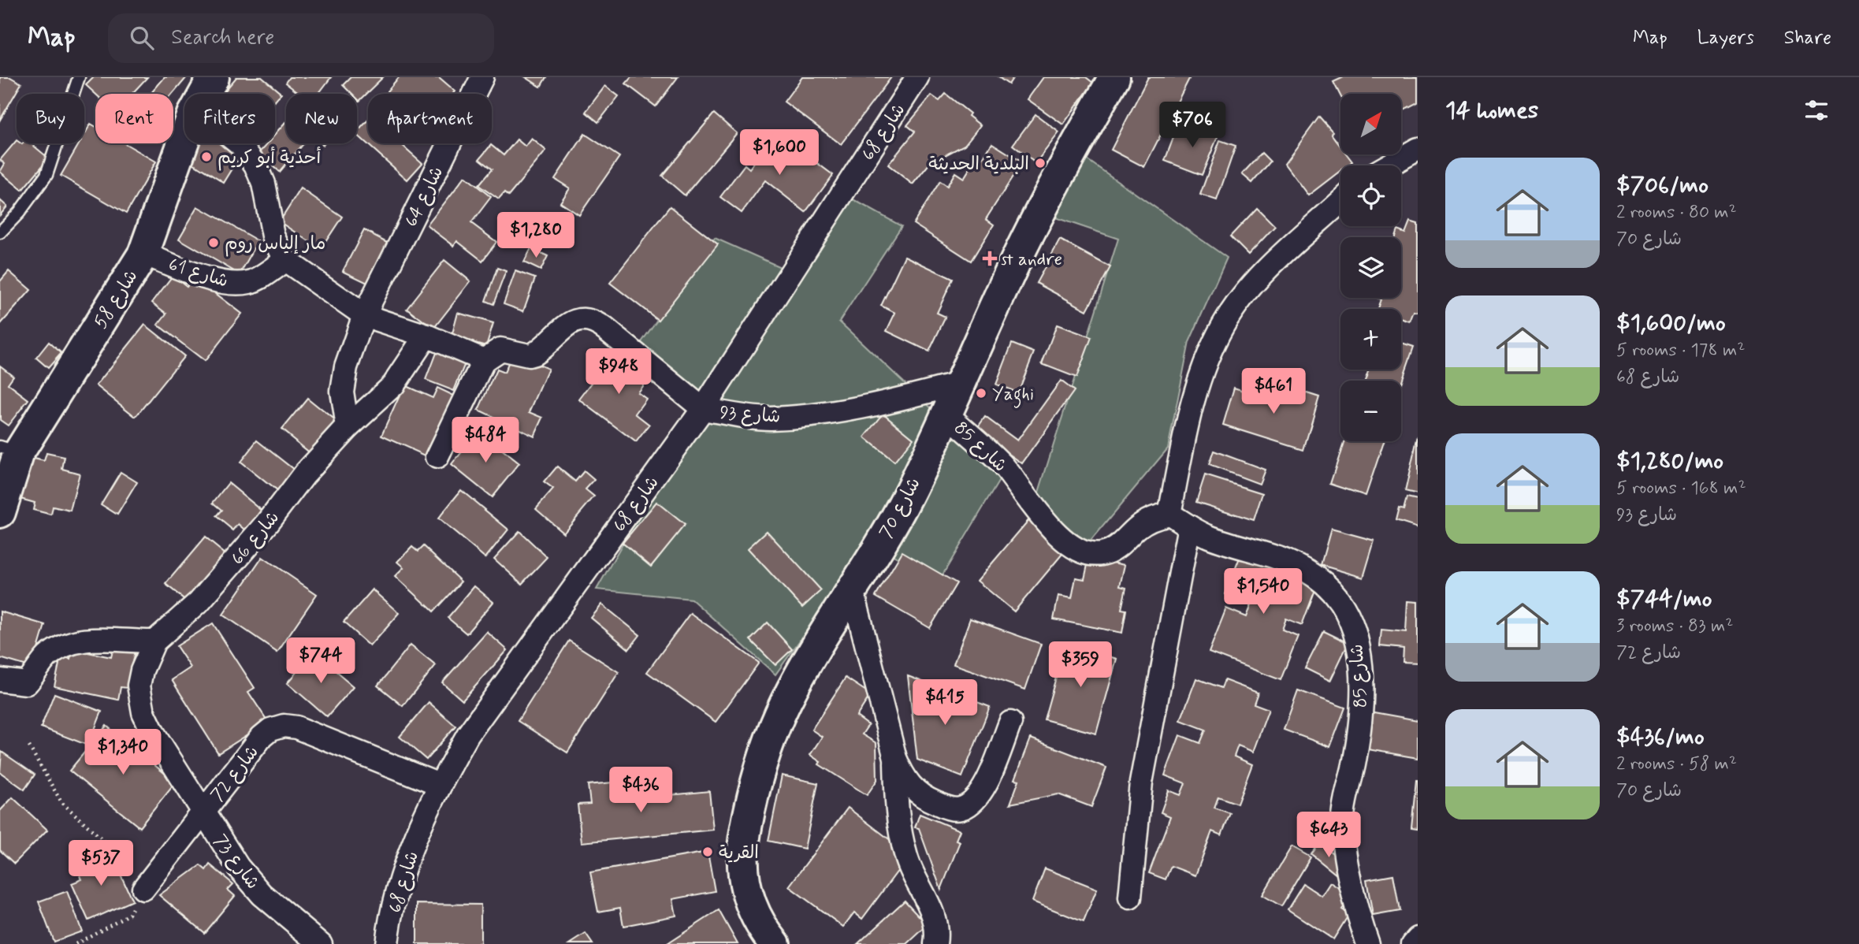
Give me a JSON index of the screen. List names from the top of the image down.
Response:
{
  "streets": {
    "street": [
      "شارع 68",
      "شارع 64",
      "شارع 61",
      "شارع 58",
      "شارع 93",
      "شارع 85",
      "شارع 70",
      "شارع 66",
      "شارع 72",
      "شارع 73"
    ]
  },
  "crossings": [
    ["شارع 68", "شارع 93"],
    ["شارع 68", "شارع 72"],
    ["شارع 61", "شارع 58"],
    ["شارع 93", "شارع 70"],
    ["شارع 85", "شارع 70"],
    ["شارع 66", "شارع 73"],
    ["شارع 72", "شارع 73"]
  ],
  "places": {
    "other": [
      "أحذية أبو كريم",
      "البلدية الحديثة",
      "مار إلياس روم",
      "Yaghi",
      "القرية"
    ],
    "health": ["st andre"]
  },
  "north": "top right",
  "page": {
    "header": "Map",
    "search": "Search here",
    "nav": ["Map", "Layers", "Share"],
    "heading": "14 homes",
    "map_buttons": ["+", "−"],
    "chip": [
      "Buy",
      "Rent",
      "Filters",
      "New",
      "Apartment"
    ],
    "price": [
      "$706",
      "$1,600",
      "$1,280",
      "$948",
      "$461",
      "$484",
      "$1,540",
      "$744",
      "$359",
      "$415",
      "$1,340",
      "$436",
      "$643",
      "$537"
    ],
    "list": [
      {
        "name": "$706/mo",
        "note": "2 rooms · 80 m² · شارع 70"
      },
      {
        "name": "$1,600/mo",
        "note": "5 rooms · 178 m² · شارع 68"
      },
      {
        "name": "$1,280/mo",
        "note": "5 rooms · 168 m² · شارع 93"
      },
      {
        "name": "$744/mo",
        "note": "3 rooms · 83 m² · شارع 72"
      },
      {
        "name": "$436/mo",
        "note": "2 rooms · 58 m² · شارع 70"
      }
    ]
  }
}
